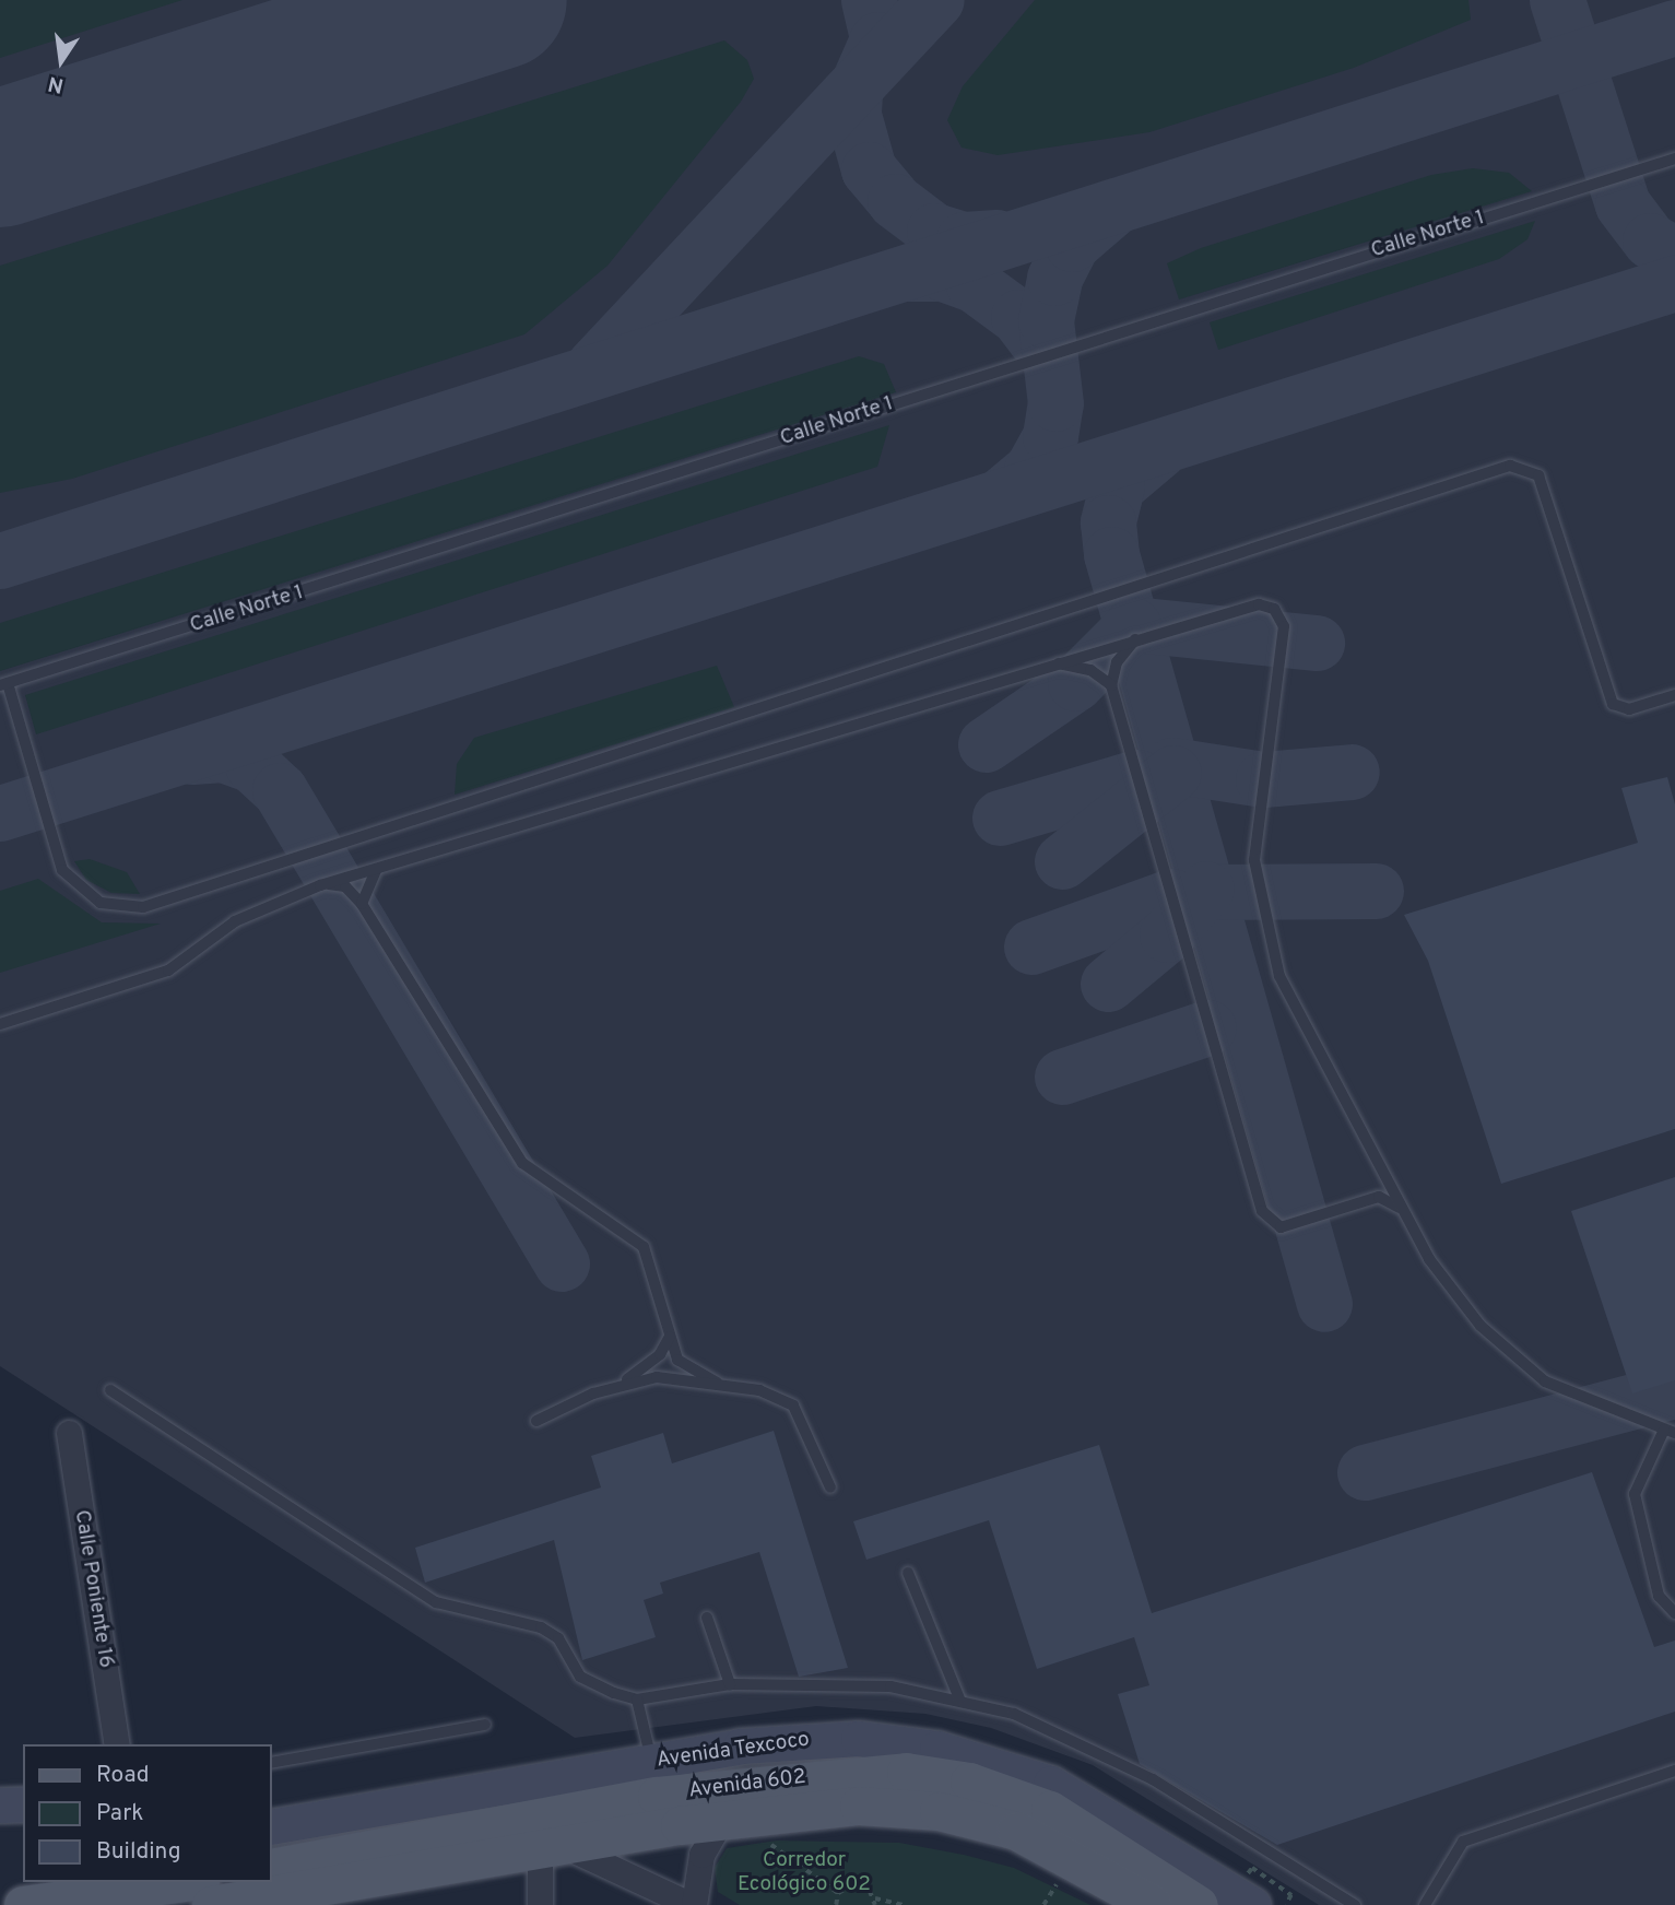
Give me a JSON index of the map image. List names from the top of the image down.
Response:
{
  "streets": {
    "main road": ["Avenida Texcoco", "Avenida 602"],
    "street": ["Calle Poniente 16"],
    "lane": ["Calle Norte 1"]
  },
  "parks": ["Corredor Ecológico 602"],
  "legend": ["Road", "Park", "Building"],
  "north": "bottom"
}
